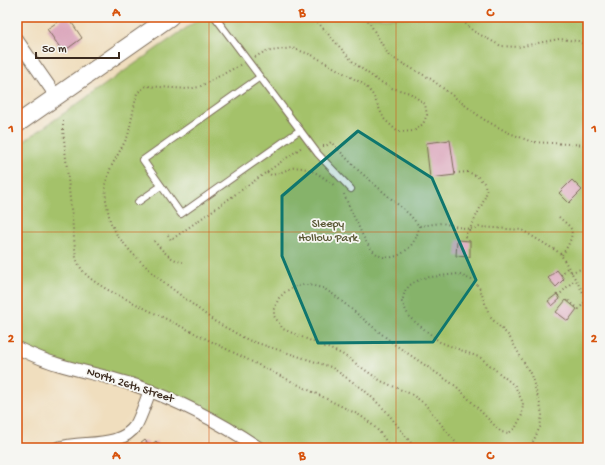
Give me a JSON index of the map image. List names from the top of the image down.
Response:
{
  "streets": {
    "street": ["North 26th Street"]
  },
  "parks": ["Sleepy Hollow Park"],
  "scale_bar": "50 m",
  "grid": {
    "columns": ["A", "B", "C"],
    "rows": ["1", "2"]
  }
}
